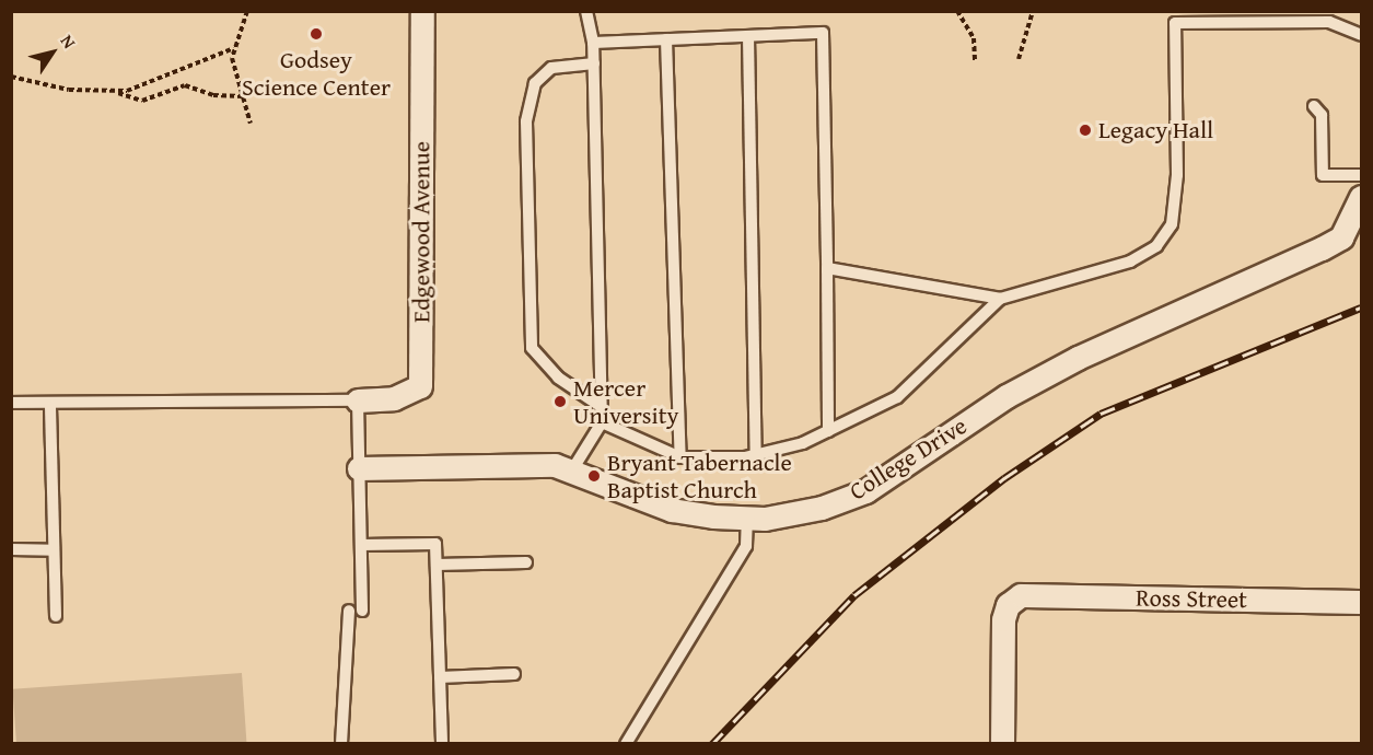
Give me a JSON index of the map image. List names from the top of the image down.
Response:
{
  "streets": {
    "street": ["Edgewood Avenue", "College Drive", "Ross Street"]
  },
  "places": [
    "Godsey Science Center",
    "Legacy Hall",
    "Mercer University",
    "Bryant Tabernacle Baptist Church"
  ],
  "north": "top right"
}
